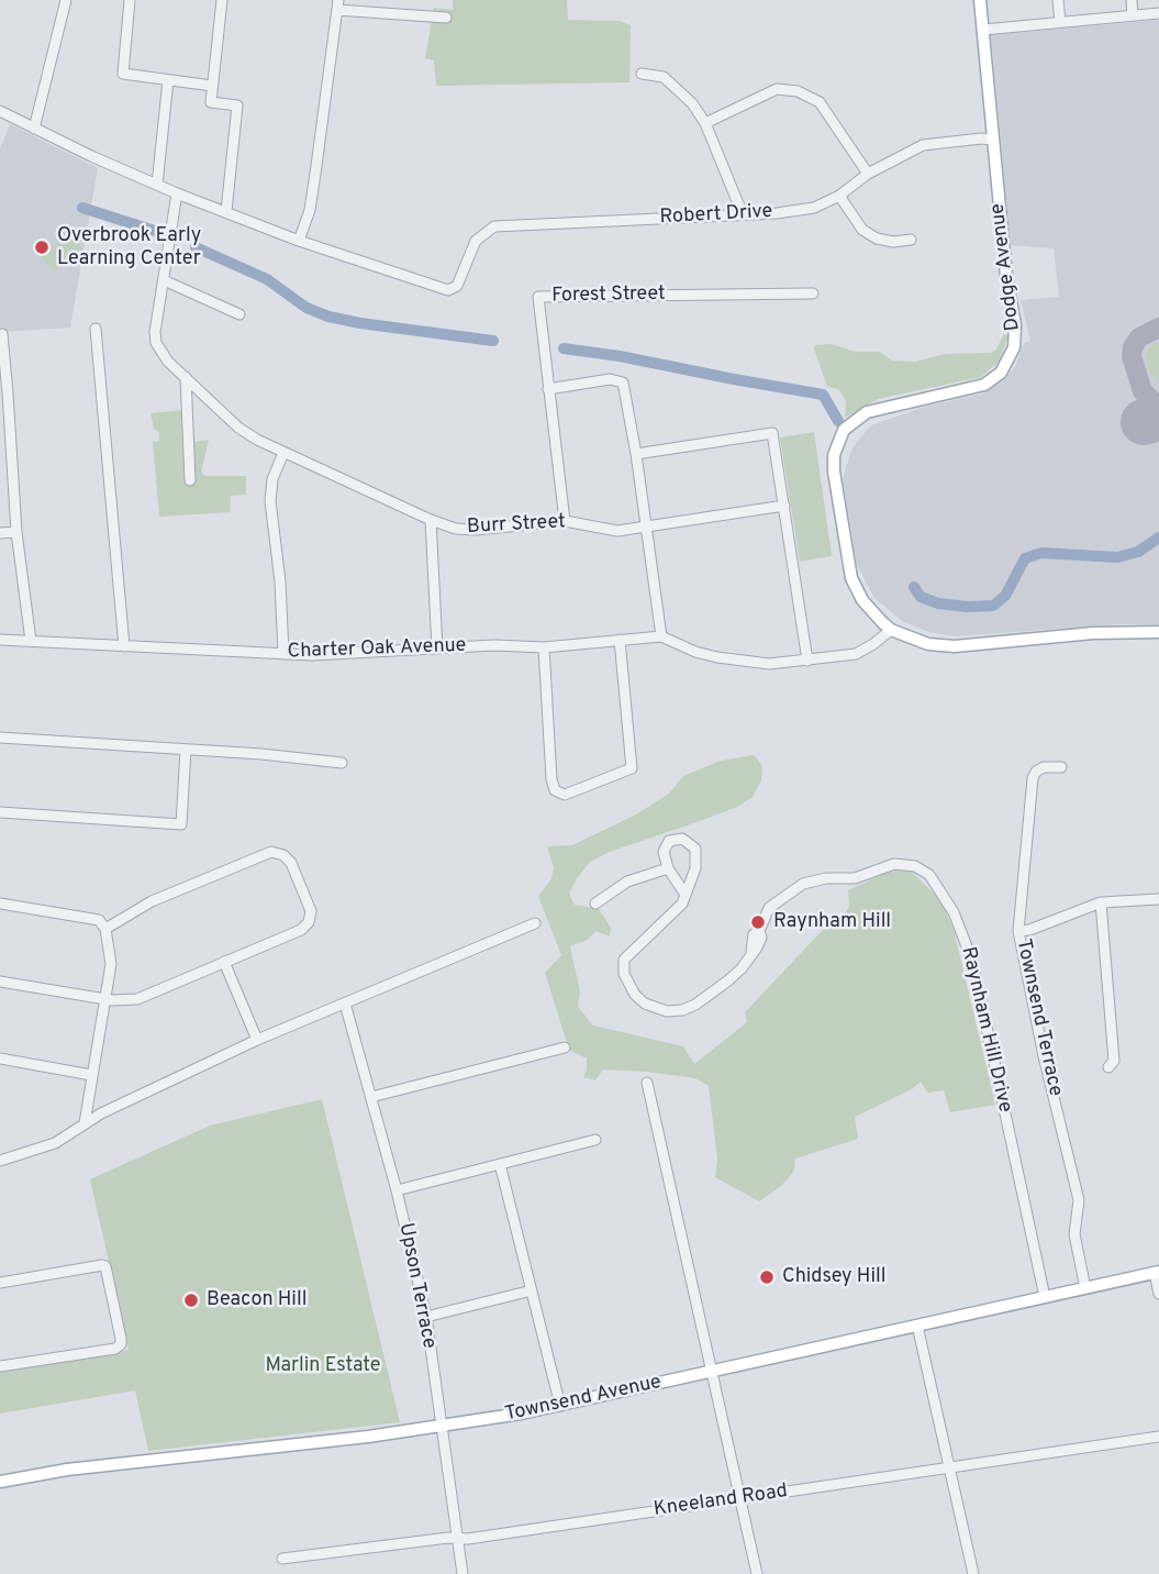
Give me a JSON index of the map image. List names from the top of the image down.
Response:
{
  "streets": {
    "main road": ["Dodge Avenue", "Townsend Avenue"],
    "street": [
      "Robert Drive",
      "Forest Street",
      "Burr Street",
      "Charter Oak Avenue",
      "Townsend Terrace",
      "Raynham Hill Drive",
      "Upson Terrace",
      "Kneeland Road"
    ]
  },
  "crossings": [
    ["Robert Drive", "Dodge Avenue"],
    ["Forest Street", "Burr Street"],
    ["Townsend Terrace", "Townsend Avenue"],
    ["Raynham Hill Drive", "Townsend Avenue"],
    ["Upson Terrace", "Townsend Avenue"],
    ["Upson Terrace", "Kneeland Road"]
  ],
  "parks": ["Marlin Estate"],
  "places": [
    "Overbrook Early Learning Center",
    "Raynham Hill",
    "Chidsey Hill",
    "Beacon Hill"
  ]
}
